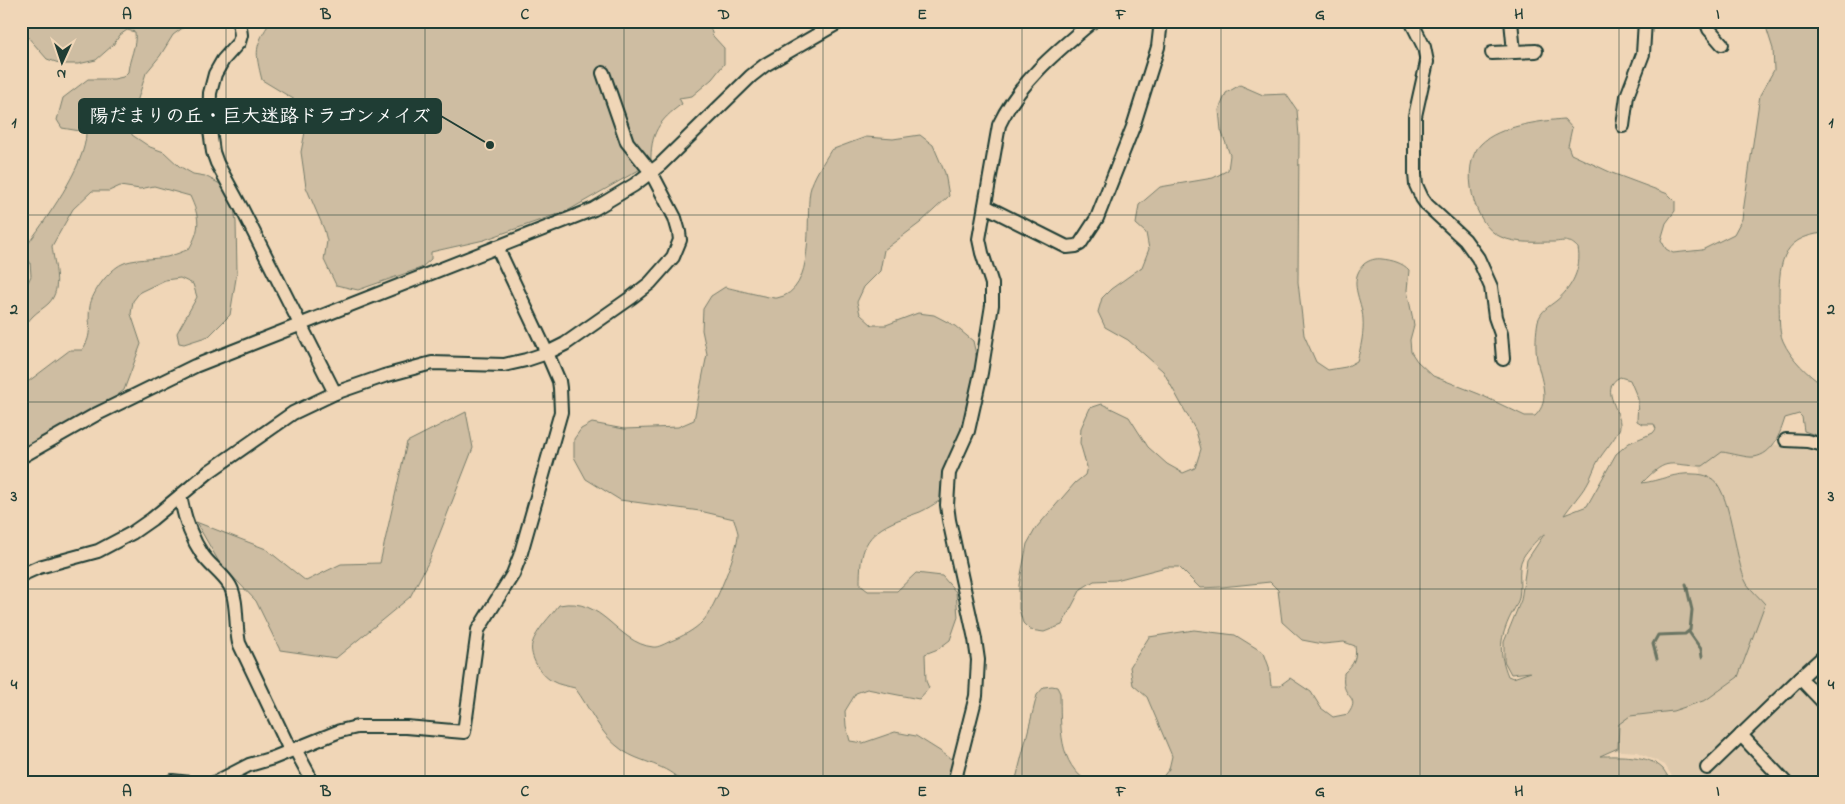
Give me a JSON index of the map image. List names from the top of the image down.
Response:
{
  "places": ["陽だまりの丘・巨大迷路ドラゴンメイズ"],
  "north": "bottom",
  "grid": {
    "columns": [
      "A",
      "B",
      "C",
      "D",
      "E",
      "F",
      "G",
      "H",
      "I"
    ],
    "rows": [
      "1",
      "2",
      "3",
      "4"
    ]
  }
}
